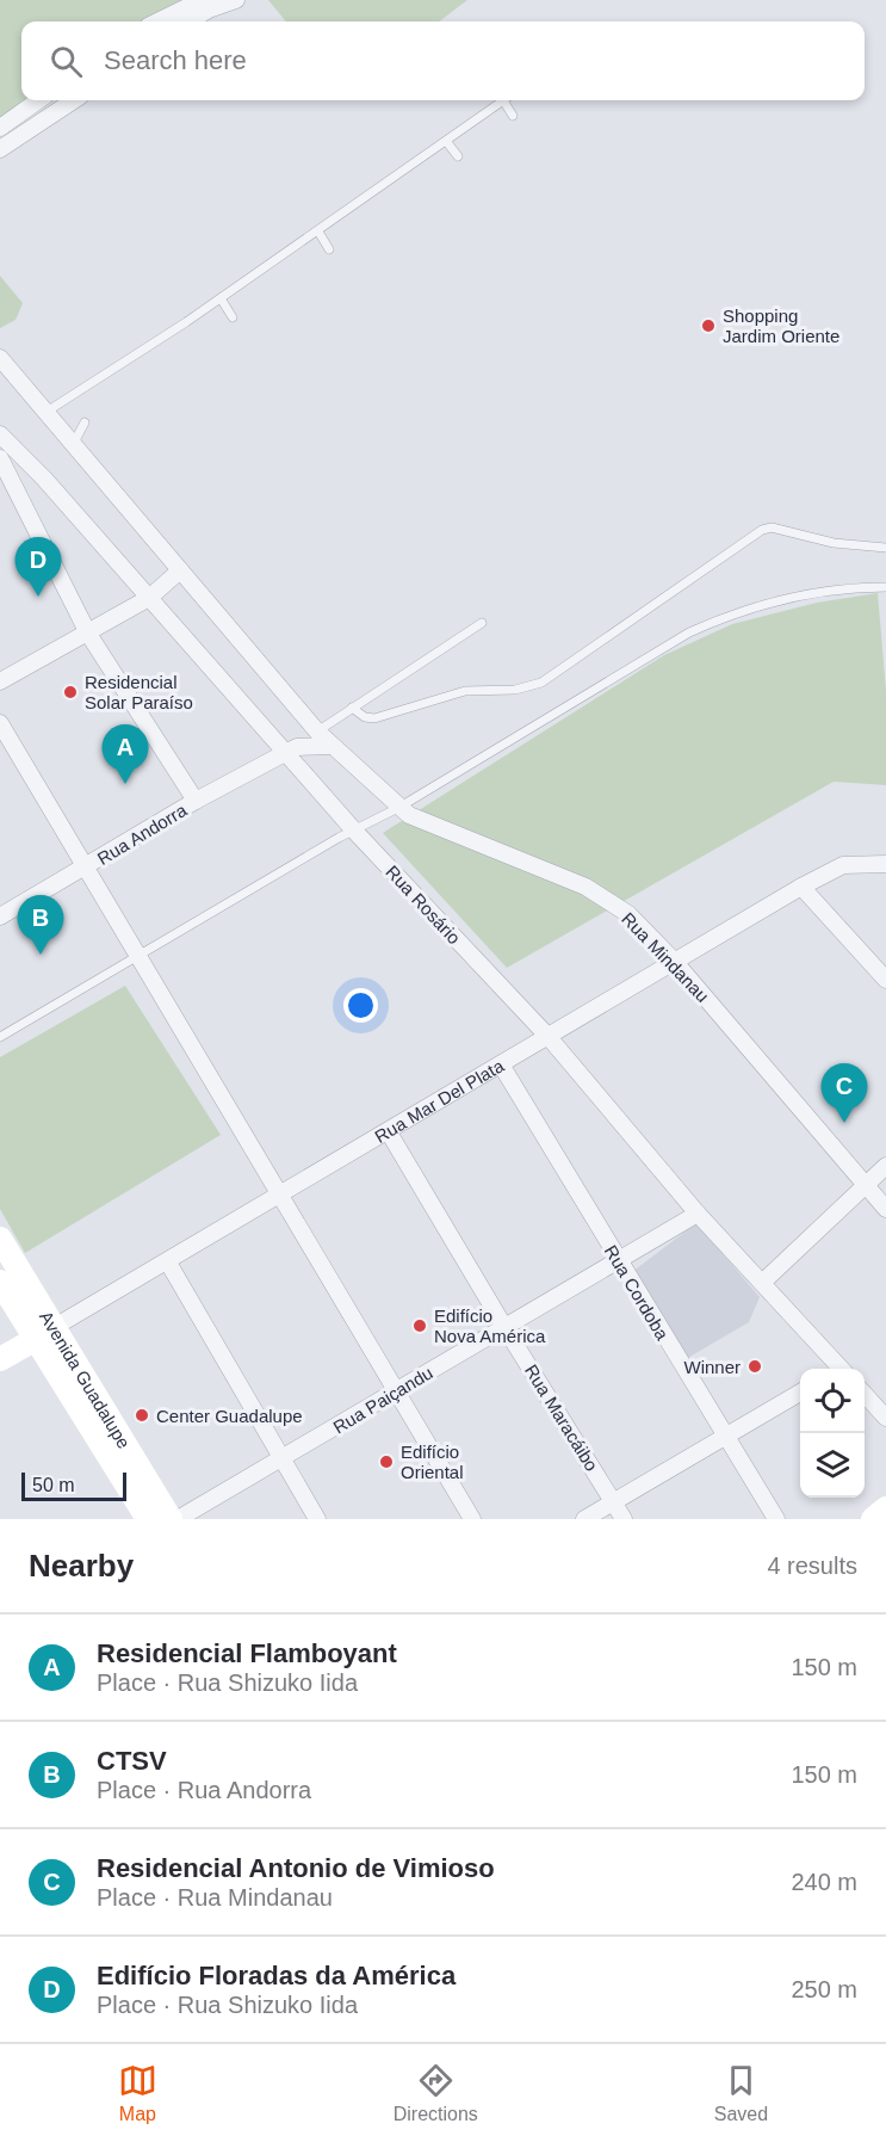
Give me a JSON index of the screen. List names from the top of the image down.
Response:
{
  "streets": {
    "street": [
      "Rua Andorra",
      "Rua Rosário",
      "Rua Mindanau",
      "Rua Mar Del Plata",
      "Rua Cordoba",
      "Avenida Guadalupe",
      "Rua Paiçandu",
      "Rua Maracáibo"
    ]
  },
  "crossings": [
    ["Rua Andorra", "Rua Rosário"],
    ["Rua Andorra", "Rua Mindanau"],
    ["Rua Rosário", "Rua Mar Del Plata"],
    ["Rua Rosário", "Rua Paiçandu"],
    ["Rua Mindanau", "Rua Mar Del Plata"],
    ["Rua Mar Del Plata", "Rua Cordoba"],
    ["Rua Mar Del Plata", "Avenida Guadalupe"],
    ["Rua Mar Del Plata", "Rua Maracáibo"],
    ["Rua Cordoba", "Rua Paiçandu"],
    ["Rua Paiçandu", "Rua Maracáibo"]
  ],
  "places": [
    "Shopping Jardim Oriente",
    "Residencial Solar Paraíso",
    "Edifício Nova América",
    "Winner",
    "Center Guadalupe",
    "Edifício Oriental"
  ],
  "scale_bar": "50 m",
  "page": {
    "search": "Search here",
    "pins": [
      "D",
      "A",
      "B",
      "C"
    ],
    "scale": "50 m",
    "heading": ["Nearby", "4 results"],
    "list": [
      {
        "mark": "A",
        "name": "Residencial Flamboyant",
        "note": "Place · Rua Shizuko Iida",
        "value": "150 m"
      },
      {
        "mark": "B",
        "name": "CTSV",
        "note": "Place · Rua Andorra",
        "value": "150 m"
      },
      {
        "mark": "C",
        "name": "Residencial Antonio de Vimioso",
        "note": "Place · Rua Mindanau",
        "value": "240 m"
      },
      {
        "mark": "D",
        "name": "Edifício Floradas da América",
        "note": "Place · Rua Shizuko Iida",
        "value": "250 m"
      }
    ],
    "nav": ["Map", "Directions", "Saved"]
  }
}
